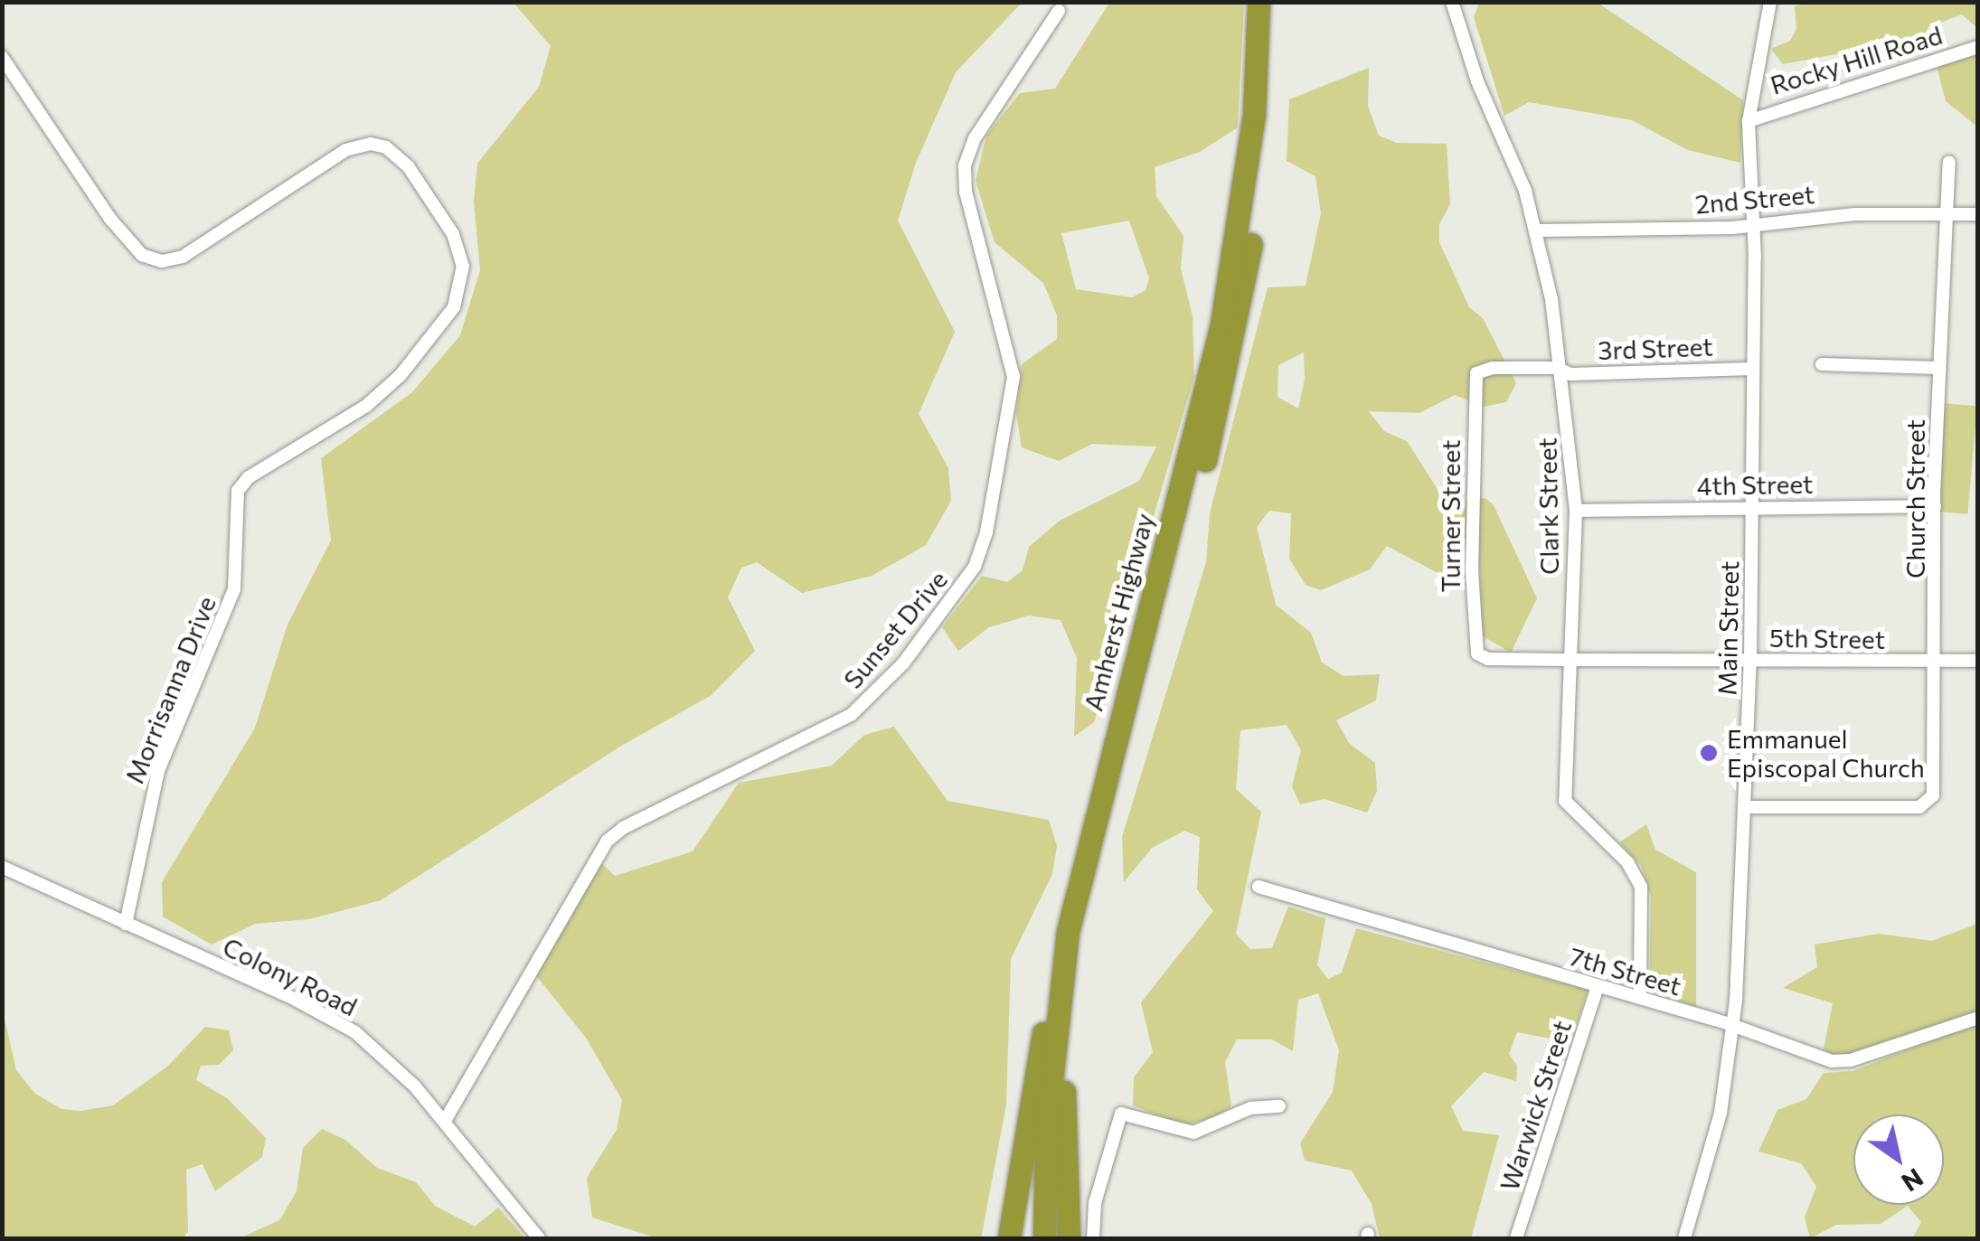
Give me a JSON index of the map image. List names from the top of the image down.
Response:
{
  "streets": {
    "highway": ["Amherst Highway"],
    "street": [
      "Rocky Hill Road",
      "2nd Street",
      "3rd Street",
      "4th Street",
      "Church Street",
      "Clark Street",
      "Turner Street",
      "Main Street",
      "Sunset Drive",
      "5th Street",
      "Morrisanna Drive",
      "7th Street",
      "Colony Road",
      "Warwick Street"
    ]
  },
  "crossings": [
    ["Rocky Hill Road", "Main Street"],
    ["2nd Street", "Church Street"],
    ["2nd Street", "Clark Street"],
    ["2nd Street", "Main Street"],
    ["3rd Street", "Clark Street"],
    ["3rd Street", "Turner Street"],
    ["3rd Street", "Main Street"],
    ["4th Street", "Church Street"],
    ["4th Street", "Clark Street"],
    ["4th Street", "Main Street"],
    ["Church Street", "Main Street"],
    ["Church Street", "5th Street"],
    ["Clark Street", "Turner Street"],
    ["Clark Street", "5th Street"],
    ["Clark Street", "7th Street"],
    ["Turner Street", "5th Street"],
    ["Main Street", "5th Street"],
    ["Main Street", "7th Street"],
    ["Sunset Drive", "Colony Road"],
    ["Morrisanna Drive", "Colony Road"],
    ["7th Street", "Warwick Street"]
  ],
  "places": ["Emmanuel Episcopal Church"],
  "north": "bottom right"
}
